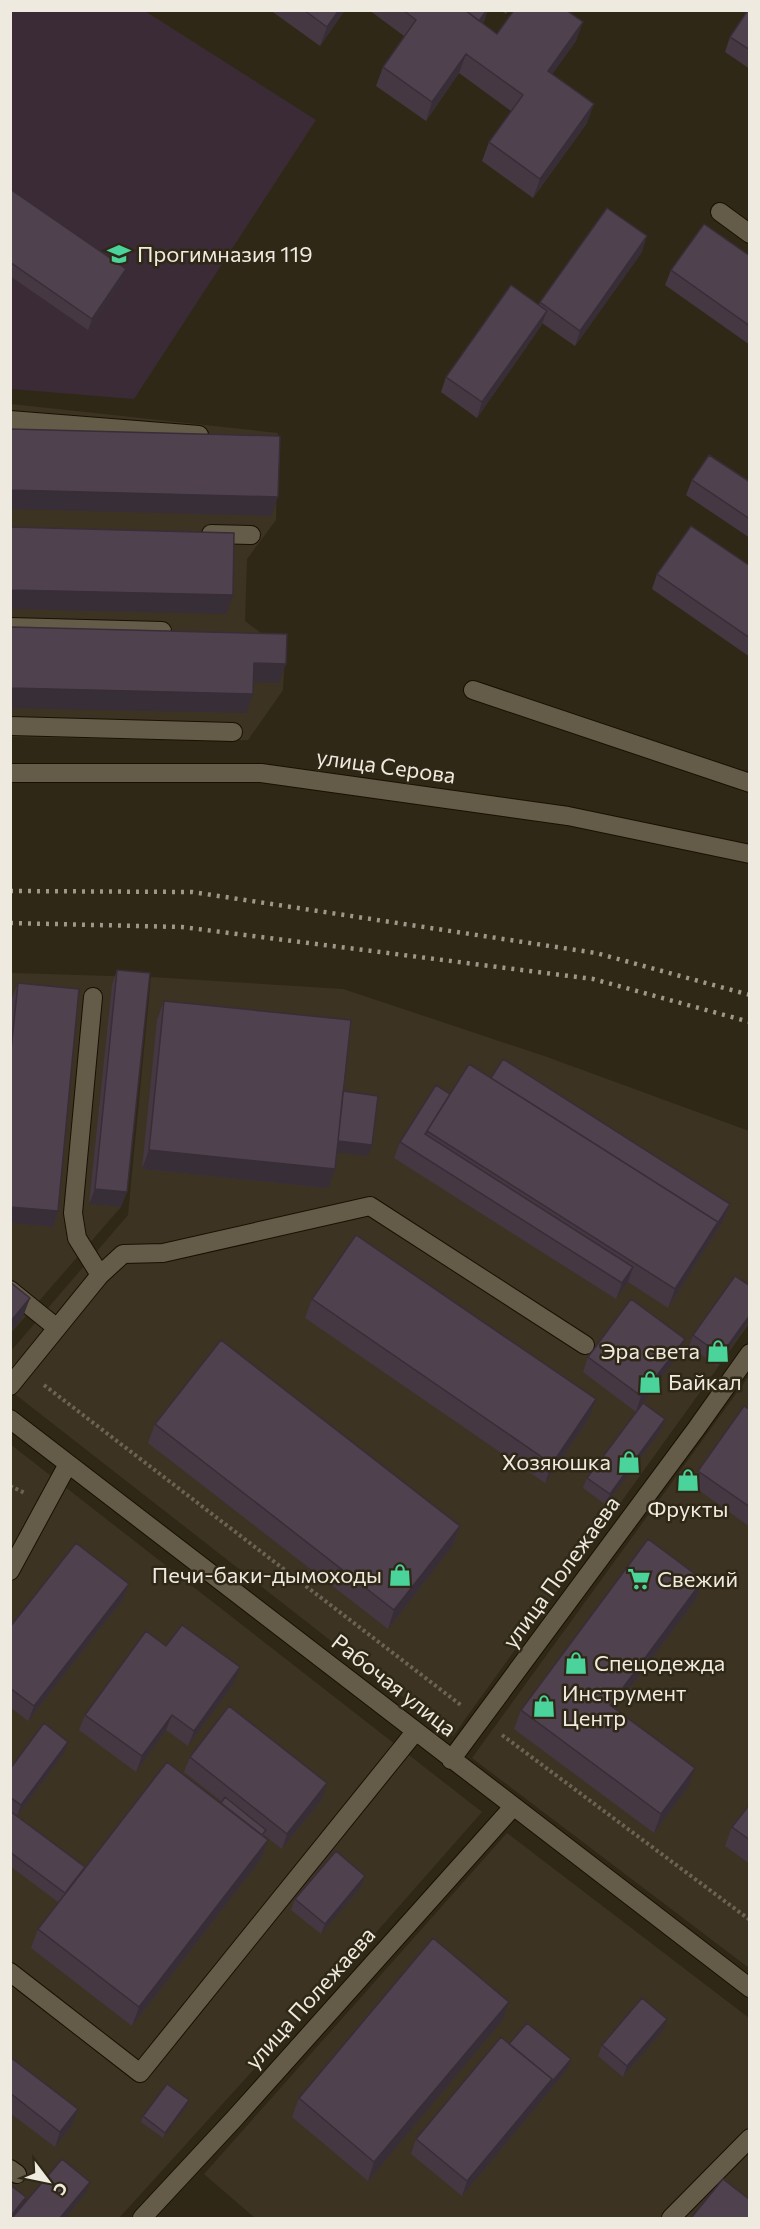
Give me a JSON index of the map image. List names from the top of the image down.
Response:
{
  "streets": {
    "street": ["улица Серова", "улица Полежаева", "Рабочая улица"]
  },
  "crossings": [
    ["улица Полежаева", "Рабочая улица"]
  ],
  "places": {
    "school or university": ["Прогимназия 119"],
    "shop": [
      "Эра света",
      "Байкал",
      "Хозяюшка",
      "Фрукты",
      "Печи-баки-дымоходы",
      "Спецодежда",
      "Инструмент Центр"
    ],
    "supermarket": ["Свежий"]
  },
  "north": "bottom right"
}
